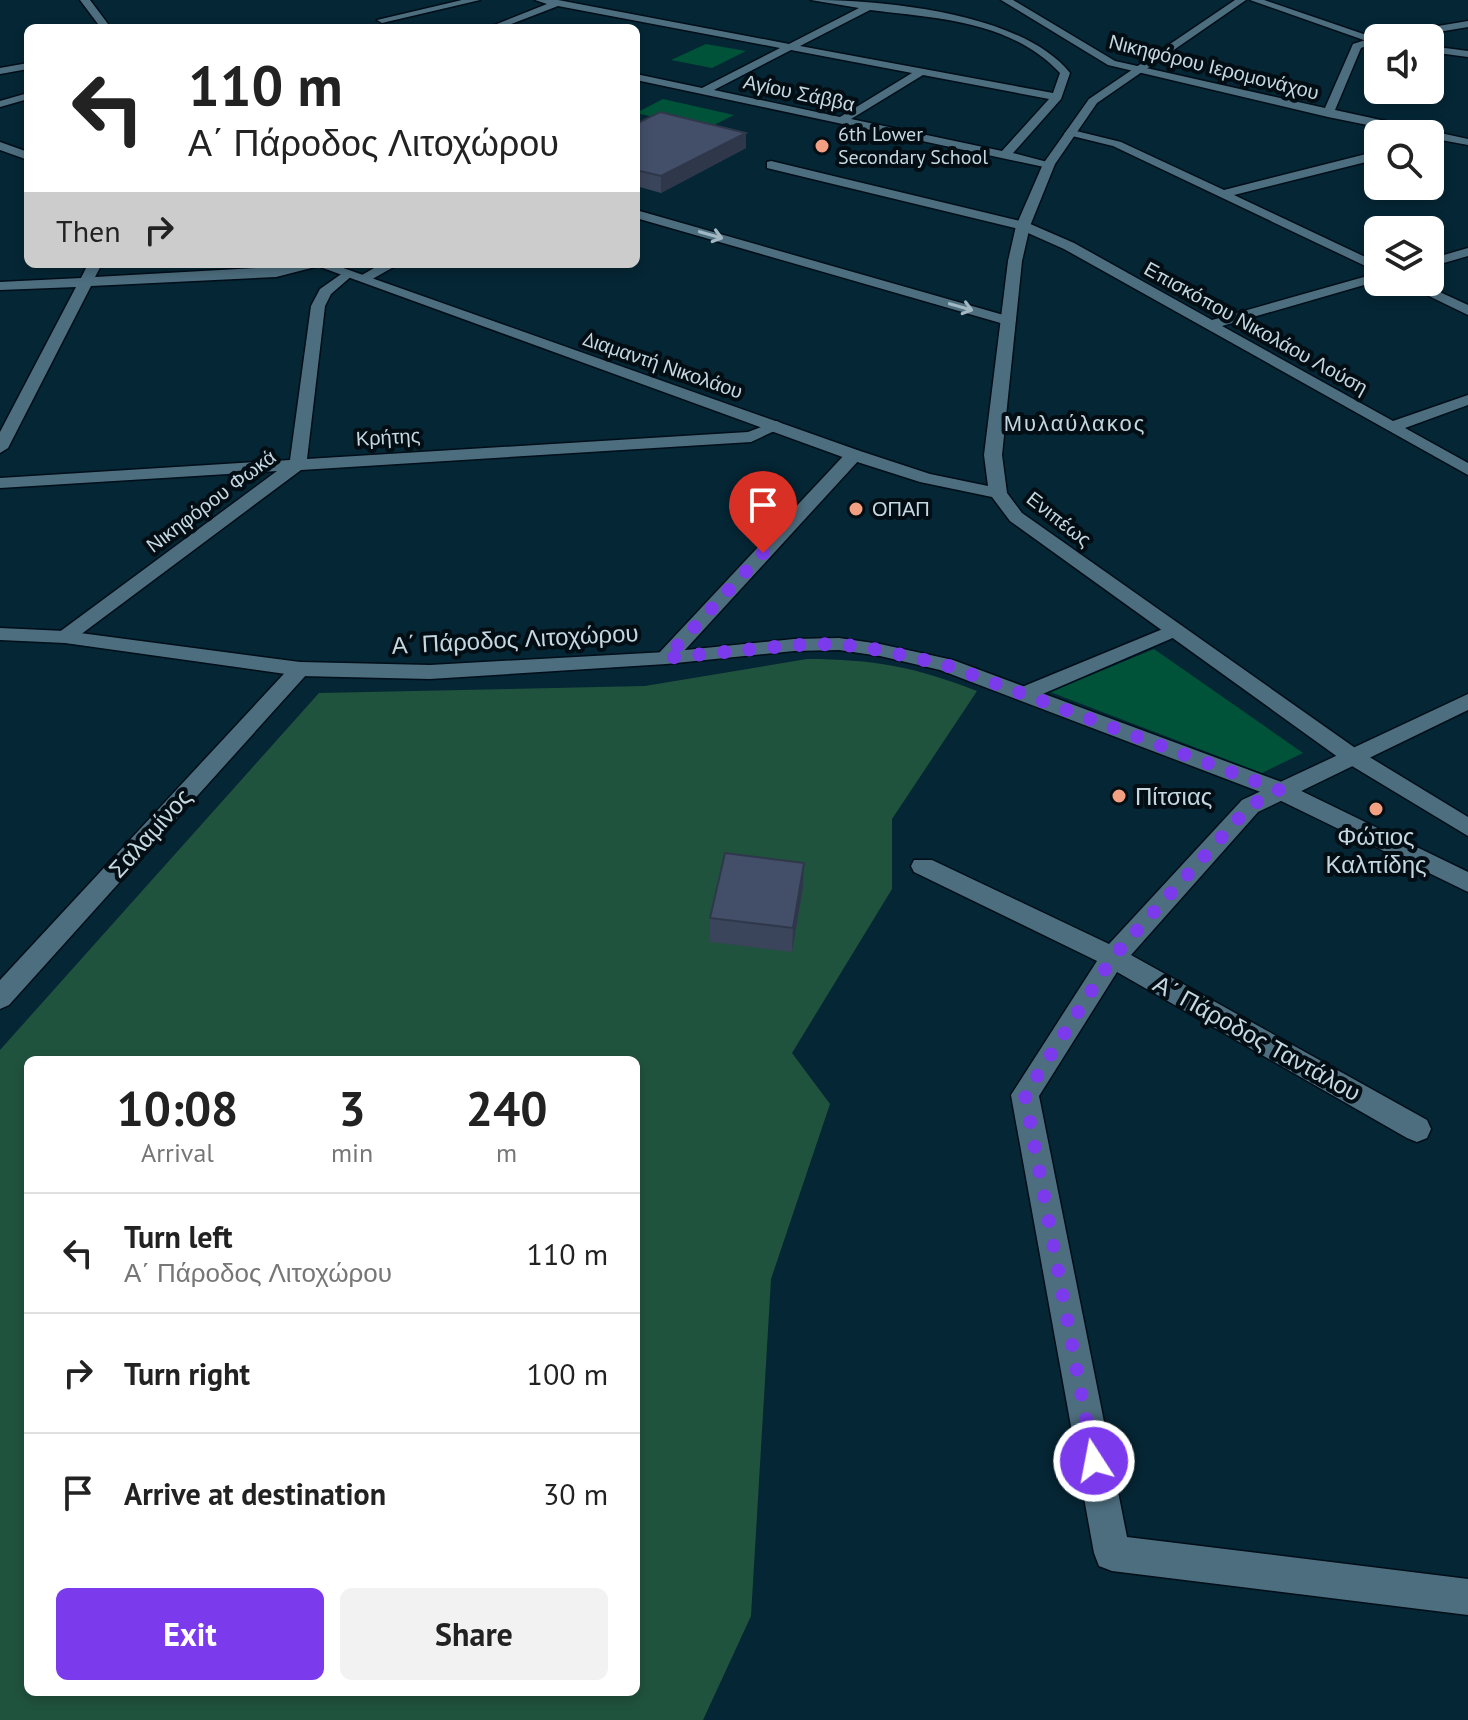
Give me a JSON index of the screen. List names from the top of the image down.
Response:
{
  "streets": {
    "street": [
      "Νικηφόρου Ιερομονάχου",
      "Αγίου Σάββα",
      "Επισκόπου Νικολάου Λούση",
      "Διαμαντή Νικολάου",
      "Κρήτης",
      "Νικηφόρου Φωκά",
      "Ενιπέως",
      "Α΄ Πάροδος Λιτοχώρου",
      "Σαλαμίνος",
      "Α΄ Πάροδος Ταντάλου"
    ]
  },
  "crossings": [
    ["Νικηφόρου Ιερομονάχου", "Ενιπέως"],
    ["Αγίου Σάββα", "Ενιπέως"],
    ["Επισκόπου Νικολάου Λούση", "Ενιπέως"],
    ["Διαμαντή Νικολάου", "Κρήτης"],
    ["Διαμαντή Νικολάου", "Νικηφόρου Φωκά"],
    ["Διαμαντή Νικολάου", "Ενιπέως"],
    ["Κρήτης", "Νικηφόρου Φωκά"],
    ["Νικηφόρου Φωκά", "Α΄ Πάροδος Λιτοχώρου"],
    ["Α΄ Πάροδος Λιτοχώρου", "Σαλαμίνος"]
  ],
  "districts": ["Μυλαύλακος"],
  "places": [
    "6th Lower Secondary School",
    "ΟΠΑΠ",
    "Πίτσιας",
    "Φώτιος Καλπίδης"
  ],
  "page": {
    "turn": ["110 m", "Α΄ Πάροδος Λιτοχώρου"],
    "then": "Then",
    "eta": [
      "10:08",
      "Arrival",
      "3",
      "min",
      "240",
      "m"
    ],
    "list": [
      {
        "name": "Turn left",
        "note": "Α΄ Πάροδος Λιτοχώρου",
        "value": "110 m"
      },
      {
        "name": "Turn right",
        "value": "100 m"
      },
      {
        "name": "Arrive at destination",
        "value": "30 m"
      }
    ],
    "buttons": ["Exit", "Share"]
  }
}
